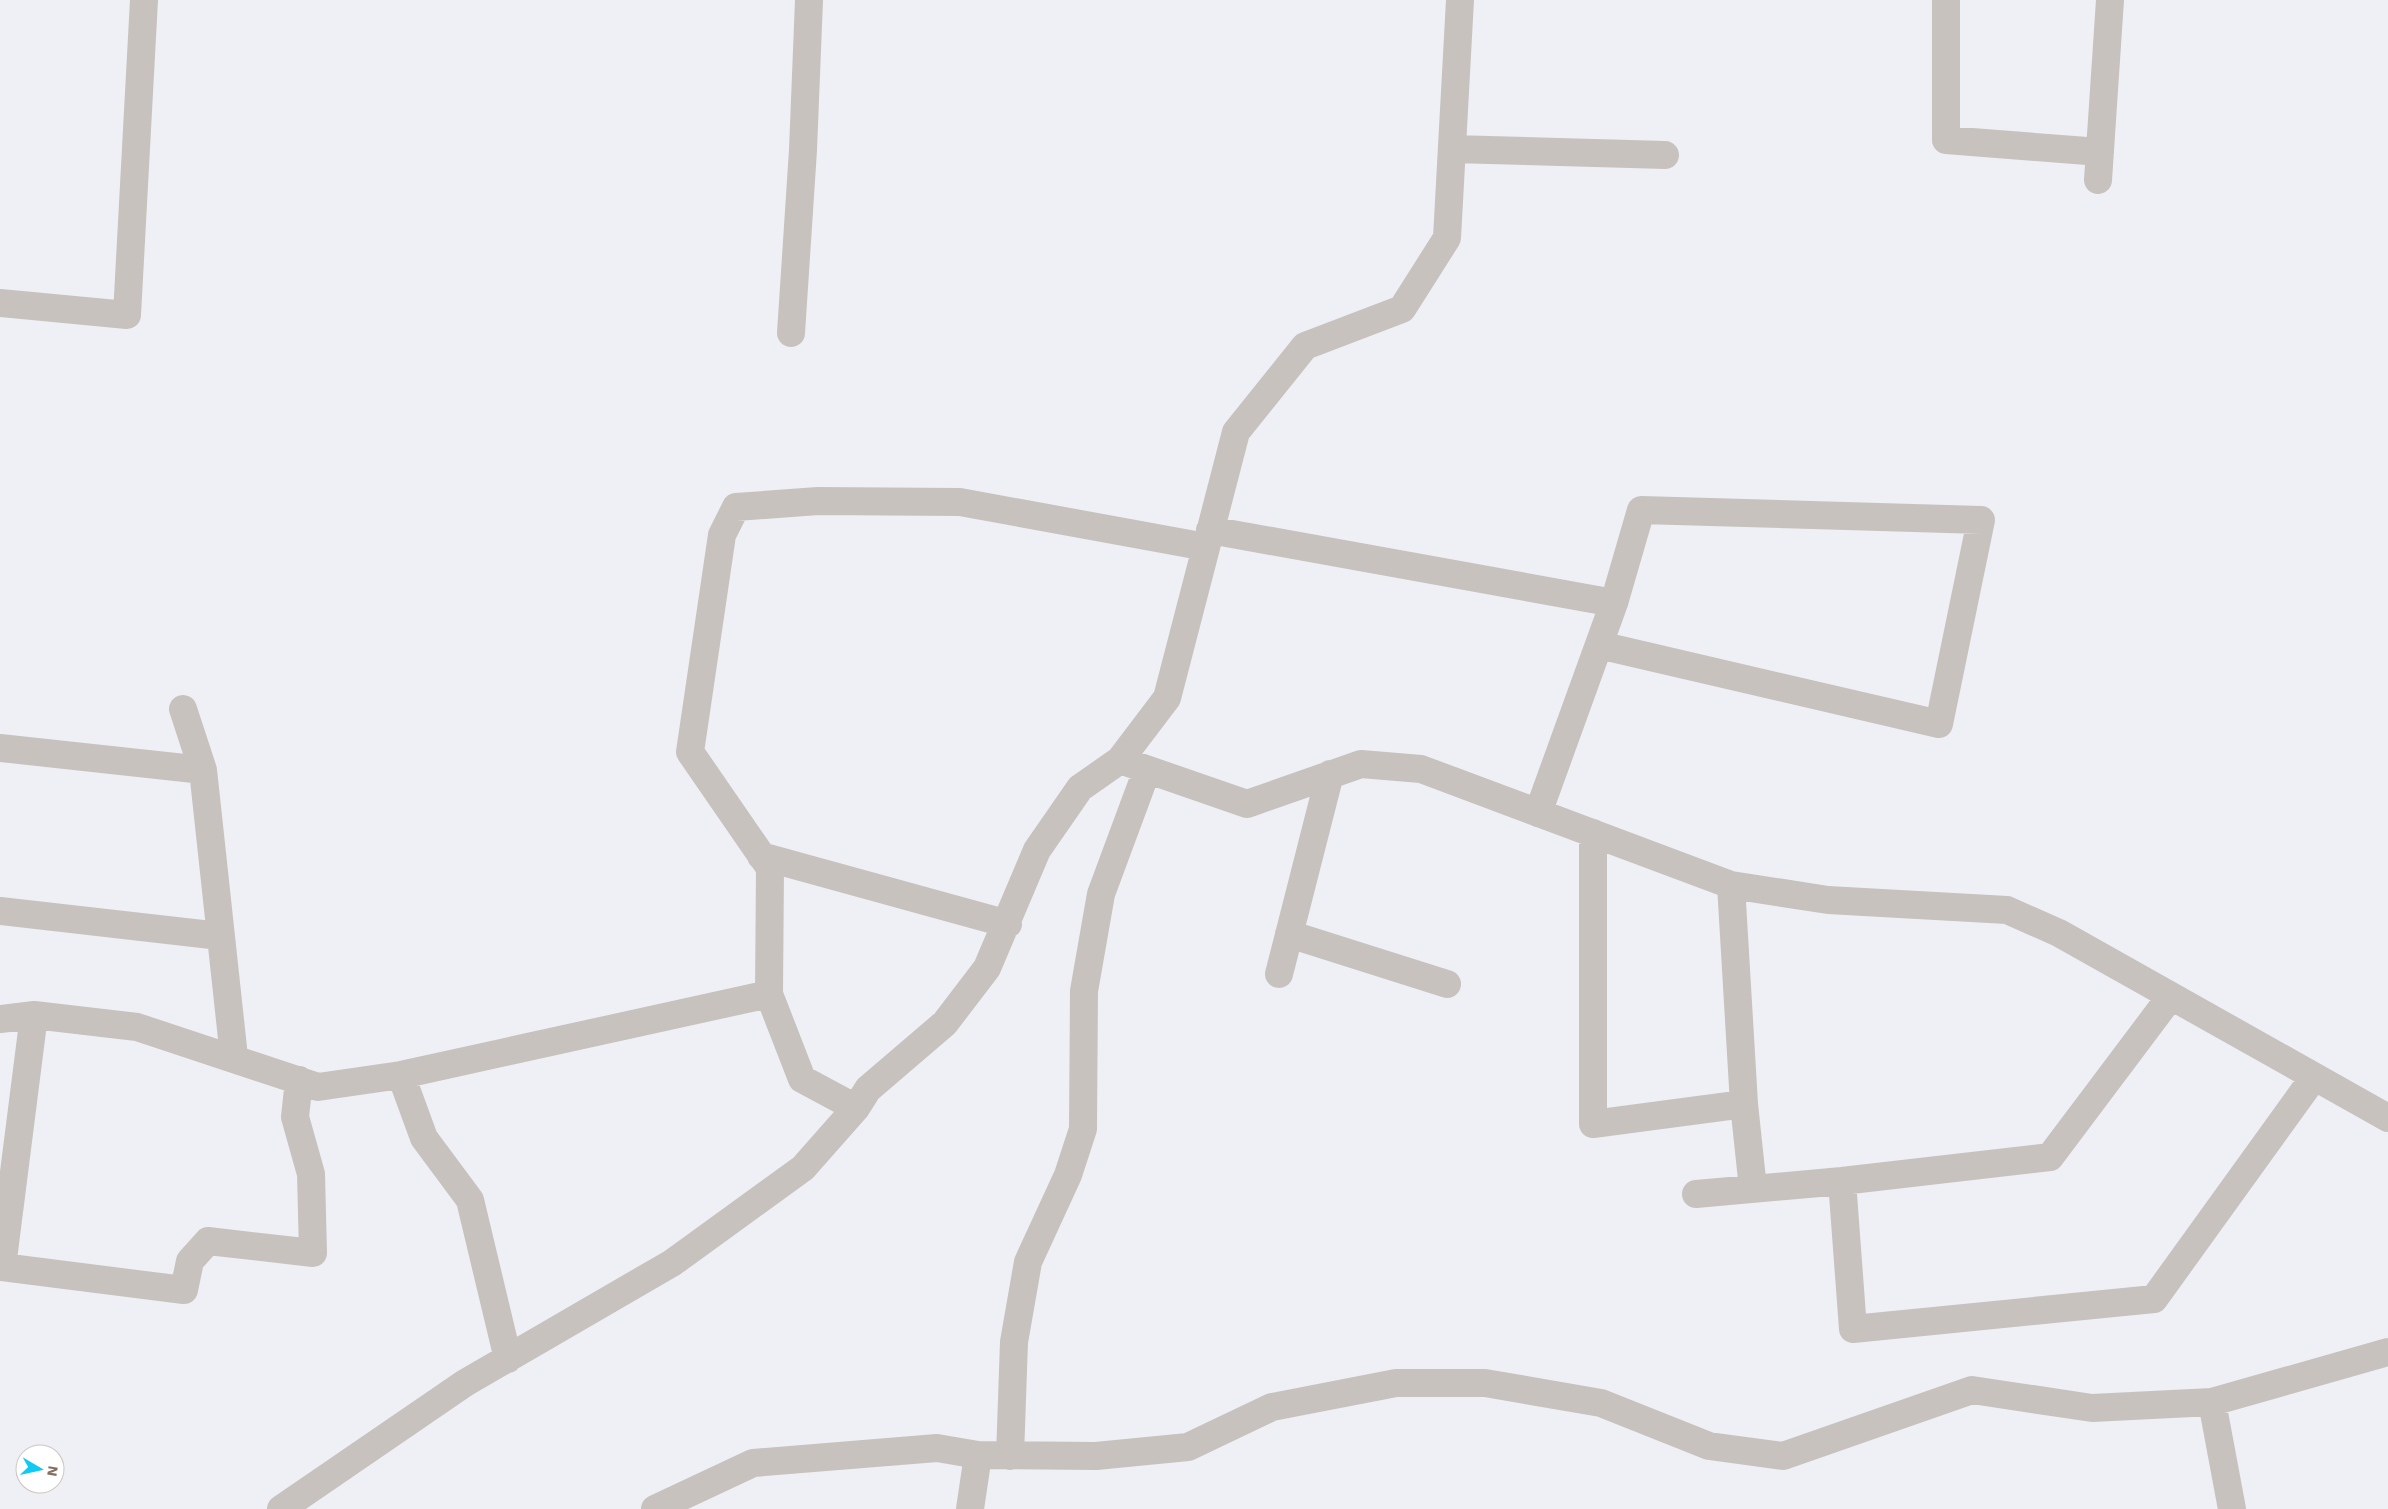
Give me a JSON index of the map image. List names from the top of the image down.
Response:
{
  "north": "right"
}
